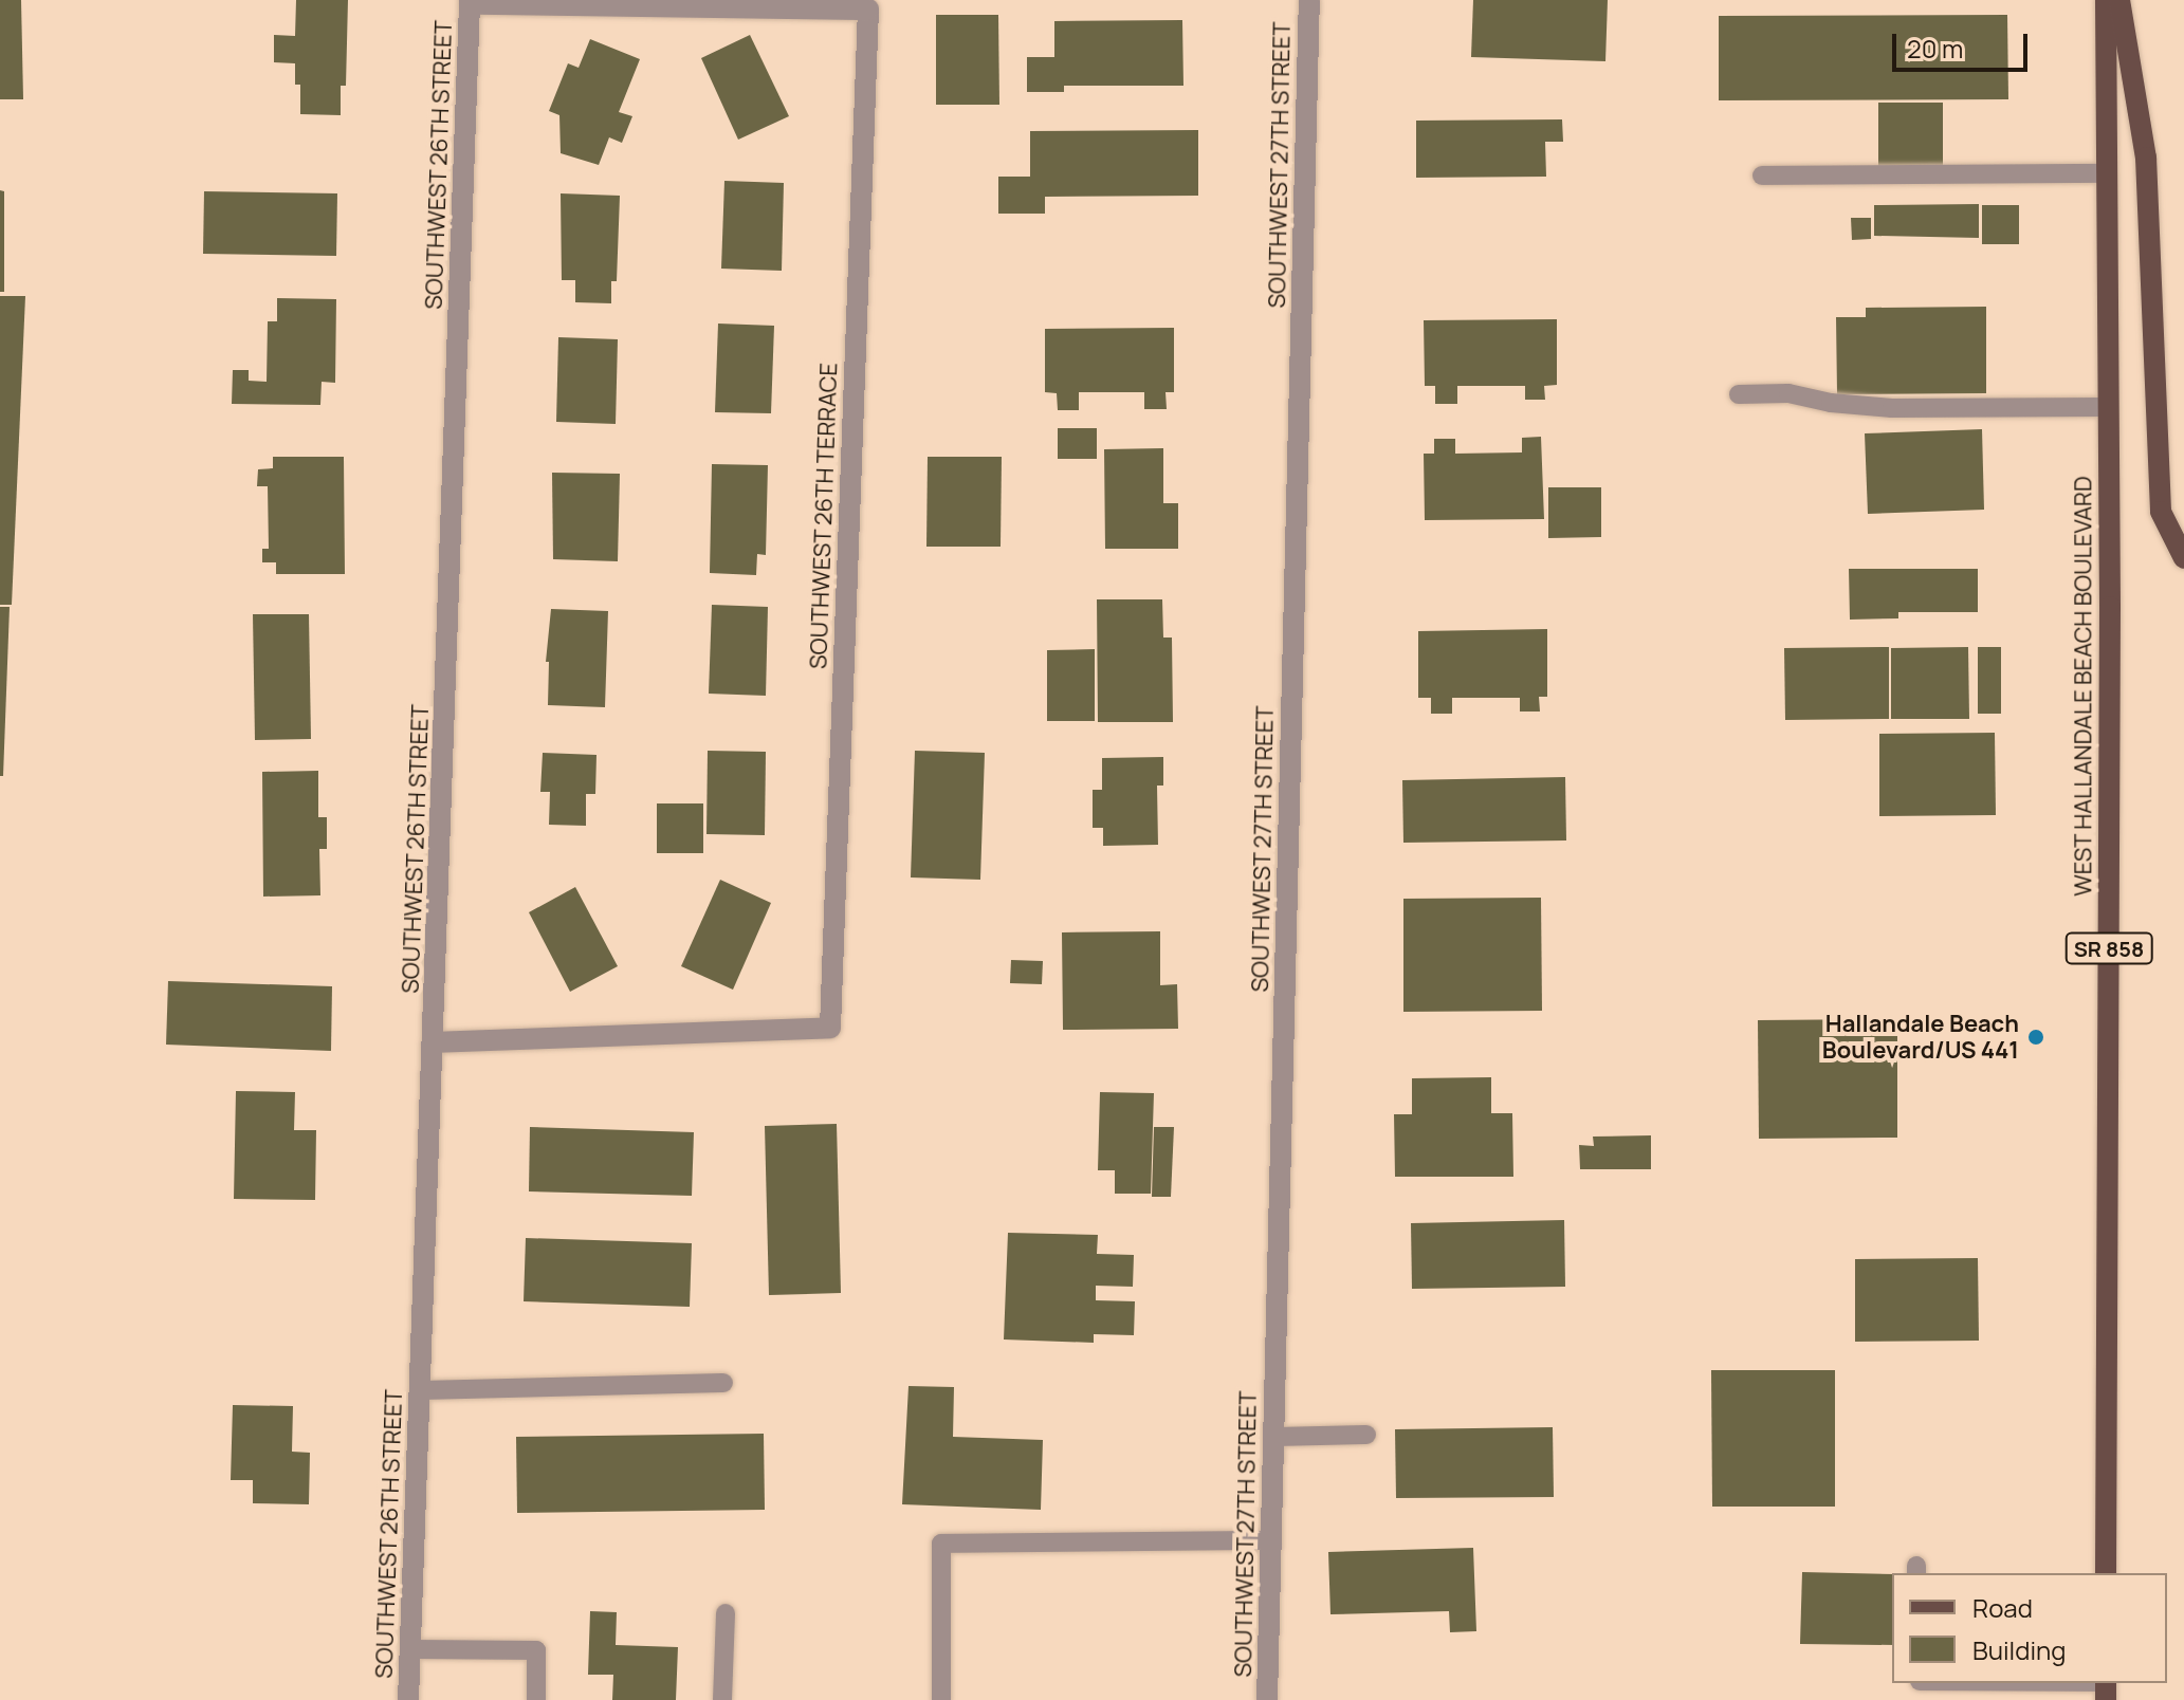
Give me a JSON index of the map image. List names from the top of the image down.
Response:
{
  "streets": {
    "main road": ["WEST HALLANDALE BEACH BOULEVARD", "SR 858"],
    "street": ["SOUTHWEST 26TH STREET", "SOUTHWEST 27TH STREET", "SOUTHWEST 26TH TERRACE"]
  },
  "crossings": [
    ["SOUTHWEST 26TH STREET", "SOUTHWEST 26TH TERRACE"]
  ],
  "places": ["Hallandale Beach Boulevard/US 441"],
  "legend": ["Road", "Building"],
  "scale_bar": "20 m"
}
